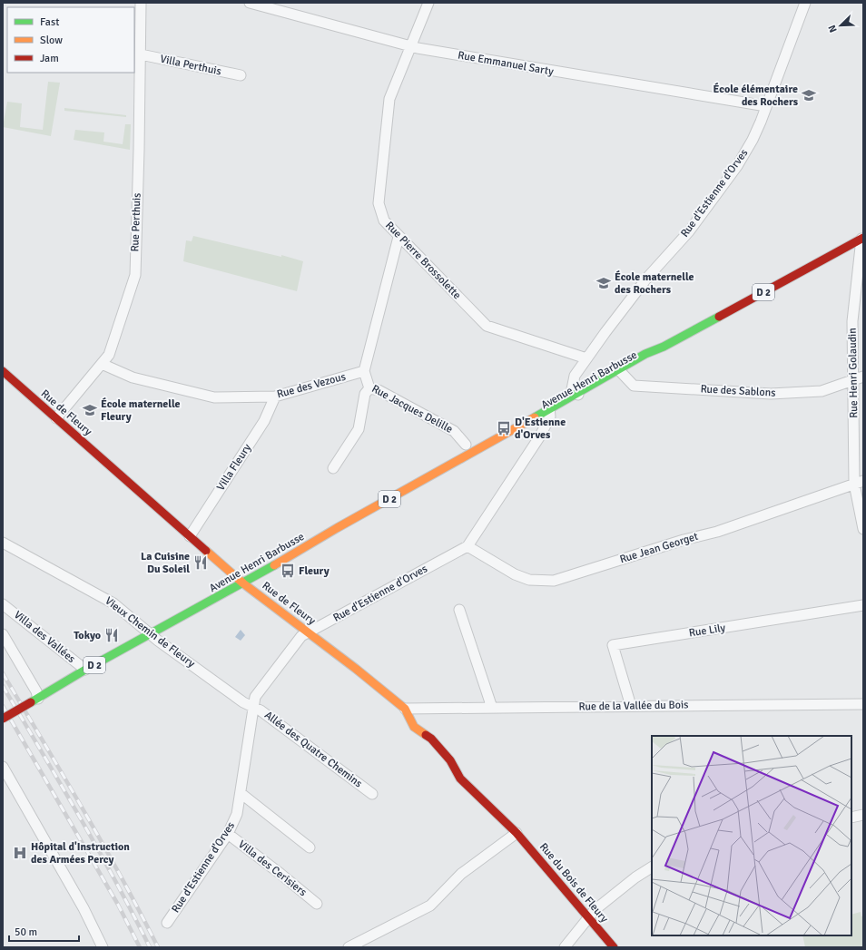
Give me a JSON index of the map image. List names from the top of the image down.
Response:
{
  "streets": {
    "main road": [
      "D 2",
      "Avenue Henri Barbusse",
      "Rue de Fleury",
      "Rue du Bois de Fleury"
    ],
    "street": [
      "Rue Emmanuel Sarty",
      "Villa Perthuis",
      "Rue d'Estienne d'Orves",
      "Rue Perthuis",
      "Rue Pierre Brossolette",
      "Rue Henri Golaudin",
      "Rue des Vezous",
      "Rue des Sablons",
      "Rue Jacques Delille",
      "Villa Fleury",
      "Rue Jean Georget",
      "Rue Lily",
      "Vieux Chemin de Fleury",
      "Villa des Vallées",
      "Rue de la Vallée du Bois",
      "Allée des Quatre Chemins",
      "Villa des Cerisiers"
    ]
  },
  "crossings": [
    ["Rue Emmanuel Sarty", "Rue d'Estienne d'Orves"],
    ["Rue Emmanuel Sarty", "Rue Pierre Brossolette"],
    ["Villa Perthuis", "Rue Perthuis"],
    ["Rue d'Estienne d'Orves", "Rue Pierre Brossolette"],
    ["Rue d'Estienne d'Orves", "Avenue Henri Barbusse"],
    ["Rue d'Estienne d'Orves", "Rue de Fleury"],
    ["Rue d'Estienne d'Orves", "Rue Jean Georget"],
    ["Rue d'Estienne d'Orves", "Vieux Chemin de Fleury"],
    ["Rue d'Estienne d'Orves", "Allée des Quatre Chemins"],
    ["Rue d'Estienne d'Orves", "Villa des Cerisiers"],
    ["Rue Perthuis", "Rue des Vezous"],
    ["Rue Perthuis", "Rue de Fleury"],
    ["Rue Henri Golaudin", "Avenue Henri Barbusse"],
    ["Rue Henri Golaudin", "Rue des Sablons"],
    ["Rue Henri Golaudin", "Rue Jean Georget"],
    ["Avenue Henri Barbusse", "Rue des Sablons"],
    ["Avenue Henri Barbusse", "Rue de Fleury"],
    ["Avenue Henri Barbusse", "Vieux Chemin de Fleury"],
    ["Avenue Henri Barbusse", "Villa des Vallées"],
    ["Rue des Vezous", "Rue Jacques Delille"],
    ["Rue des Vezous", "Villa Fleury"],
    ["Rue de Fleury", "Villa Fleury"],
    ["Rue de Fleury", "Rue de la Vallée du Bois"],
    ["Rue de Fleury", "Rue du Bois de Fleury"],
    ["Rue Lily", "Rue de la Vallée du Bois"],
    ["Vieux Chemin de Fleury", "Allée des Quatre Chemins"]
  ],
  "places": {
    "school or university": ["École élémentaire des Rochers", "École maternelle des Rochers", "École maternelle Fleury"],
    "bus stop": ["D'Estienne d'Orves", "Fleury"],
    "restaurant": ["La Cuisine Du Soleil", "Tokyo"],
    "hospital": ["Hôpital d'Instruction des Armées Percy"]
  },
  "legend": ["Fast", "Slow", "Jam"],
  "scale_bar": "50 m",
  "north": "bottom left"
}
